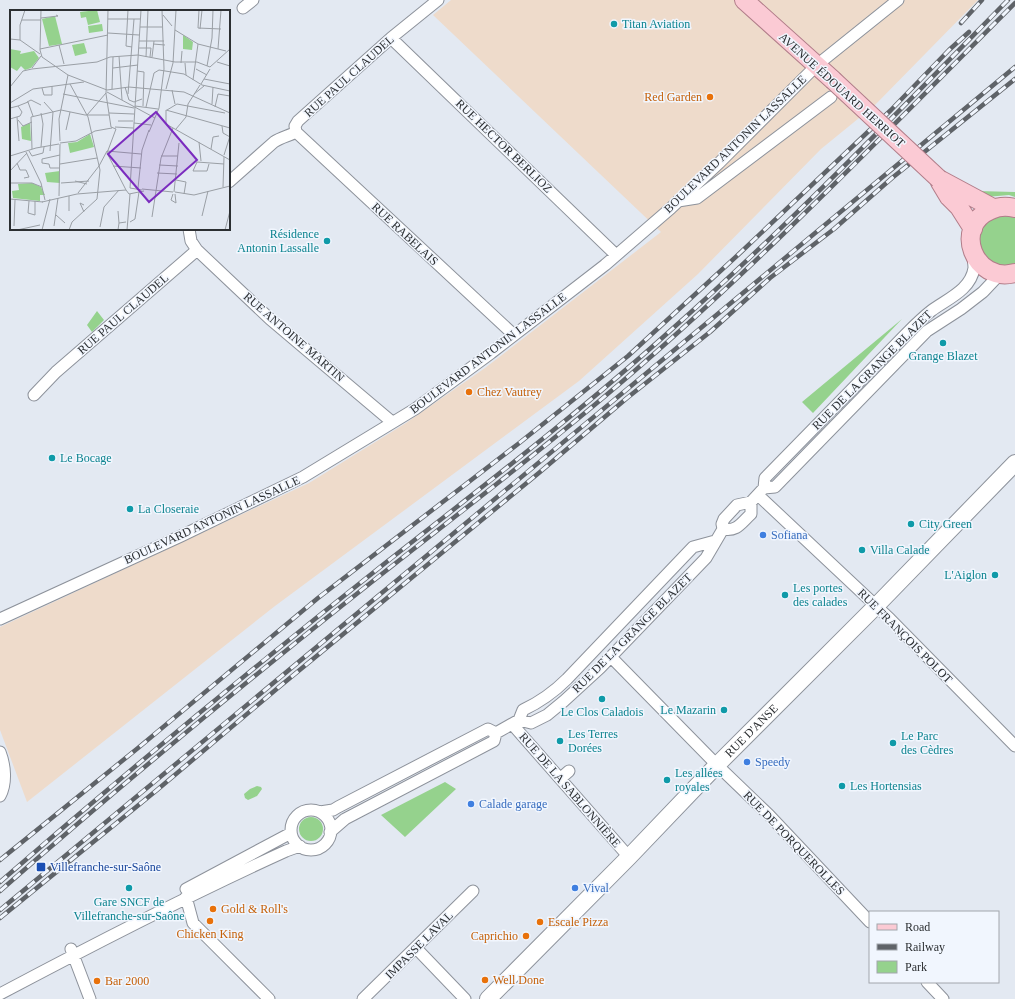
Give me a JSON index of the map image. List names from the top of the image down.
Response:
{
  "streets": {
    "main road": ["AVENUE ÉDOUARD HERRIOT", "RUE D'ANSE"],
    "street": [
      "RUE PAUL CLAUDEL",
      "BOULEVARD ANTONIN LASSALLE",
      "RUE HECTOR BERLIOZ",
      "RUE RABELAIS",
      "RUE ANTOINE MARTIN",
      "RUE DE LA GRANGE BLAZET",
      "RUE FRANÇOIS POLOT",
      "RUE DE LA SABLONNIÈRE",
      "RUE DE PORQUEROLLES",
      "IMPASSE LAVAL"
    ]
  },
  "crossings": [
    ["RUE PAUL CLAUDEL", "RUE HECTOR BERLIOZ"],
    ["RUE PAUL CLAUDEL", "RUE RABELAIS"],
    ["RUE PAUL CLAUDEL", "RUE ANTOINE MARTIN"],
    ["AVENUE ÉDOUARD HERRIOT", "BOULEVARD ANTONIN LASSALLE"],
    ["BOULEVARD ANTONIN LASSALLE", "RUE HECTOR BERLIOZ"],
    ["BOULEVARD ANTONIN LASSALLE", "RUE RABELAIS"],
    ["BOULEVARD ANTONIN LASSALLE", "RUE ANTOINE MARTIN"],
    ["RUE DE LA GRANGE BLAZET", "RUE FRANÇOIS POLOT"],
    ["RUE DE LA GRANGE BLAZET", "RUE DE LA SABLONNIÈRE"],
    ["RUE DE LA GRANGE BLAZET", "RUE DE PORQUEROLLES"],
    ["RUE FRANÇOIS POLOT", "RUE D'ANSE"],
    ["RUE D'ANSE", "RUE DE LA SABLONNIÈRE"],
    ["RUE D'ANSE", "RUE DE PORQUEROLLES"]
  ],
  "places": {
    "other": [
      "Titan Aviation",
      "Red Garden",
      "Résidence Antonin Lassalle",
      "Grange Blazet",
      "Chez Vautrey",
      "Le Bocage",
      "La Closeraie",
      "City Green",
      "Sofiana",
      "Villa Calade",
      "L'Aiglon",
      "Les portes des calades",
      "Le Clos Caladois",
      "Le Mazarin",
      "Les Terres Dorées",
      "Le Parc des Cèdres",
      "Speedy",
      "Les allées royales",
      "Les Hortensias",
      "Calade garage",
      "Gare SNCF de Villefranche-sur-Saône",
      "Vival",
      "Gold & Roll's",
      "Chicken King",
      "Escale Pizza",
      "Caprichio",
      "Well Done",
      "Bar 2000"
    ],
    "transit": ["Villefranche-sur-Saône"]
  },
  "legend": ["Road", "Railway", "Park"]
}
